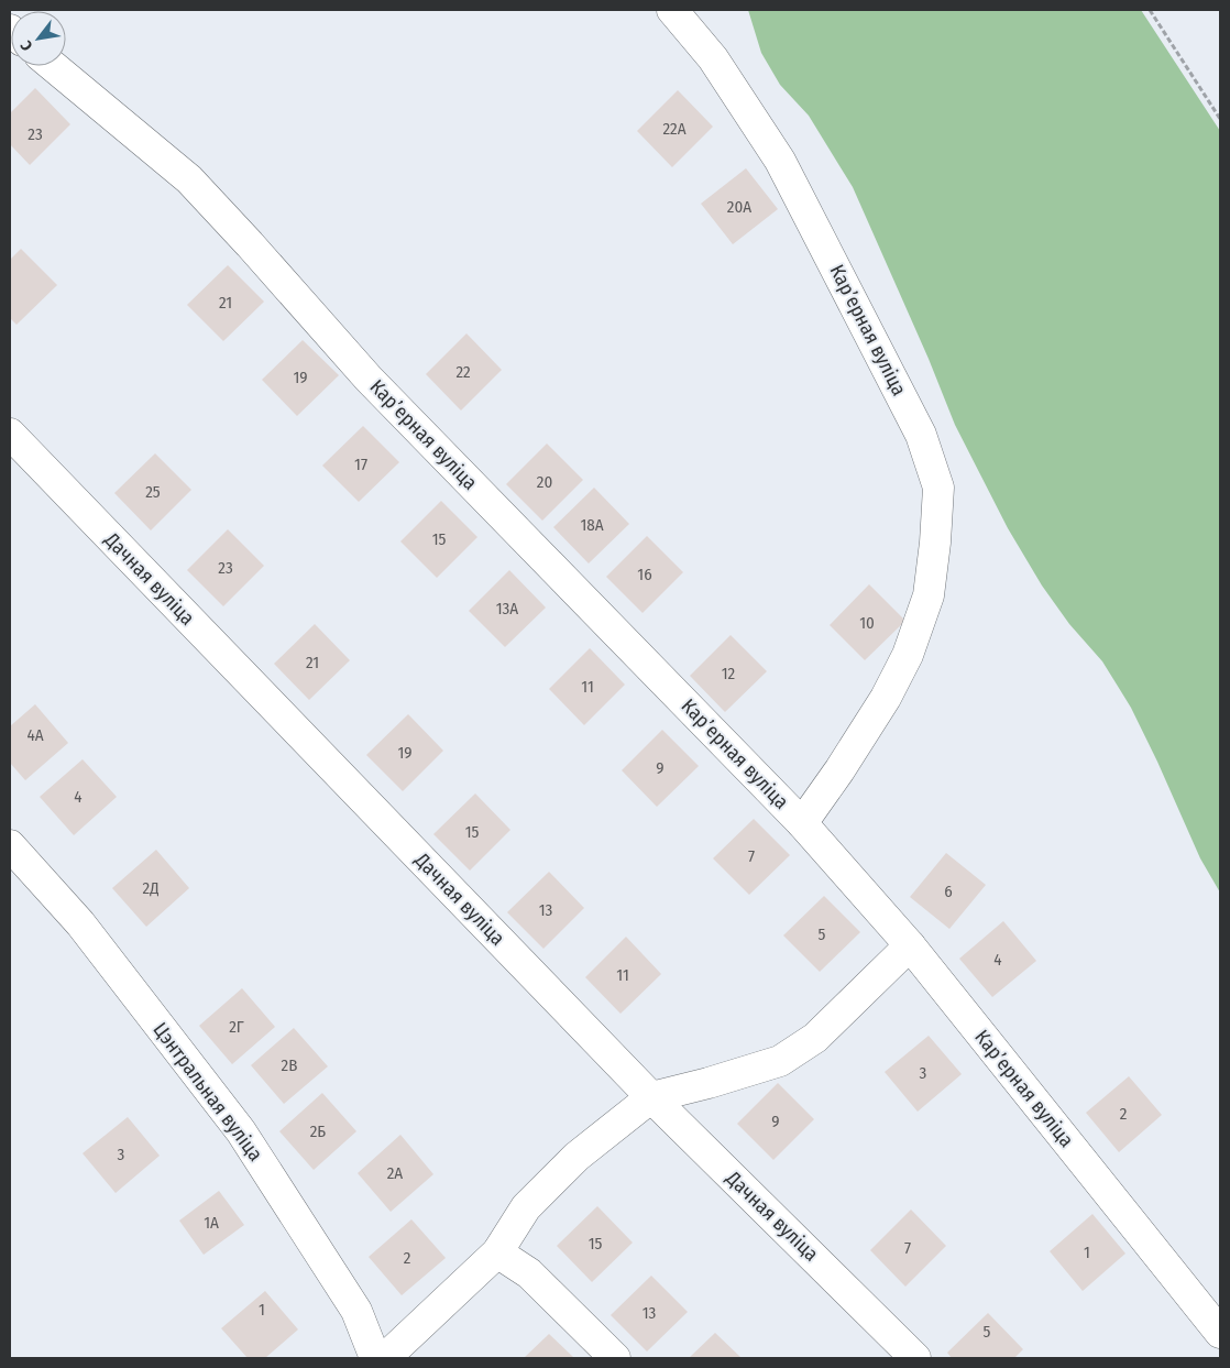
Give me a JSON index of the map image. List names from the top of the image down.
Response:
{
  "streets": {
    "street": ["Карʼерная вуліца", "Дачная вуліца", "Цэнтральная вуліца"]
  },
  "house_numbers": [
    "22А",
    "23",
    "20А",
    "21",
    "22",
    "19",
    "17",
    "20",
    "25",
    "18А",
    "15",
    "23",
    "16",
    "13А",
    "10",
    "21",
    "12",
    "11",
    "4А",
    "19",
    "9",
    "4",
    "15",
    "7",
    "2Д",
    "6",
    "13",
    "5",
    "4",
    "11",
    "2Г",
    "2В",
    "3",
    "2",
    "9",
    "2Б",
    "3",
    "2А",
    "1А",
    "15",
    "7",
    "1",
    "2",
    "1",
    "13",
    "5"
  ],
  "north": "bottom left"
}
